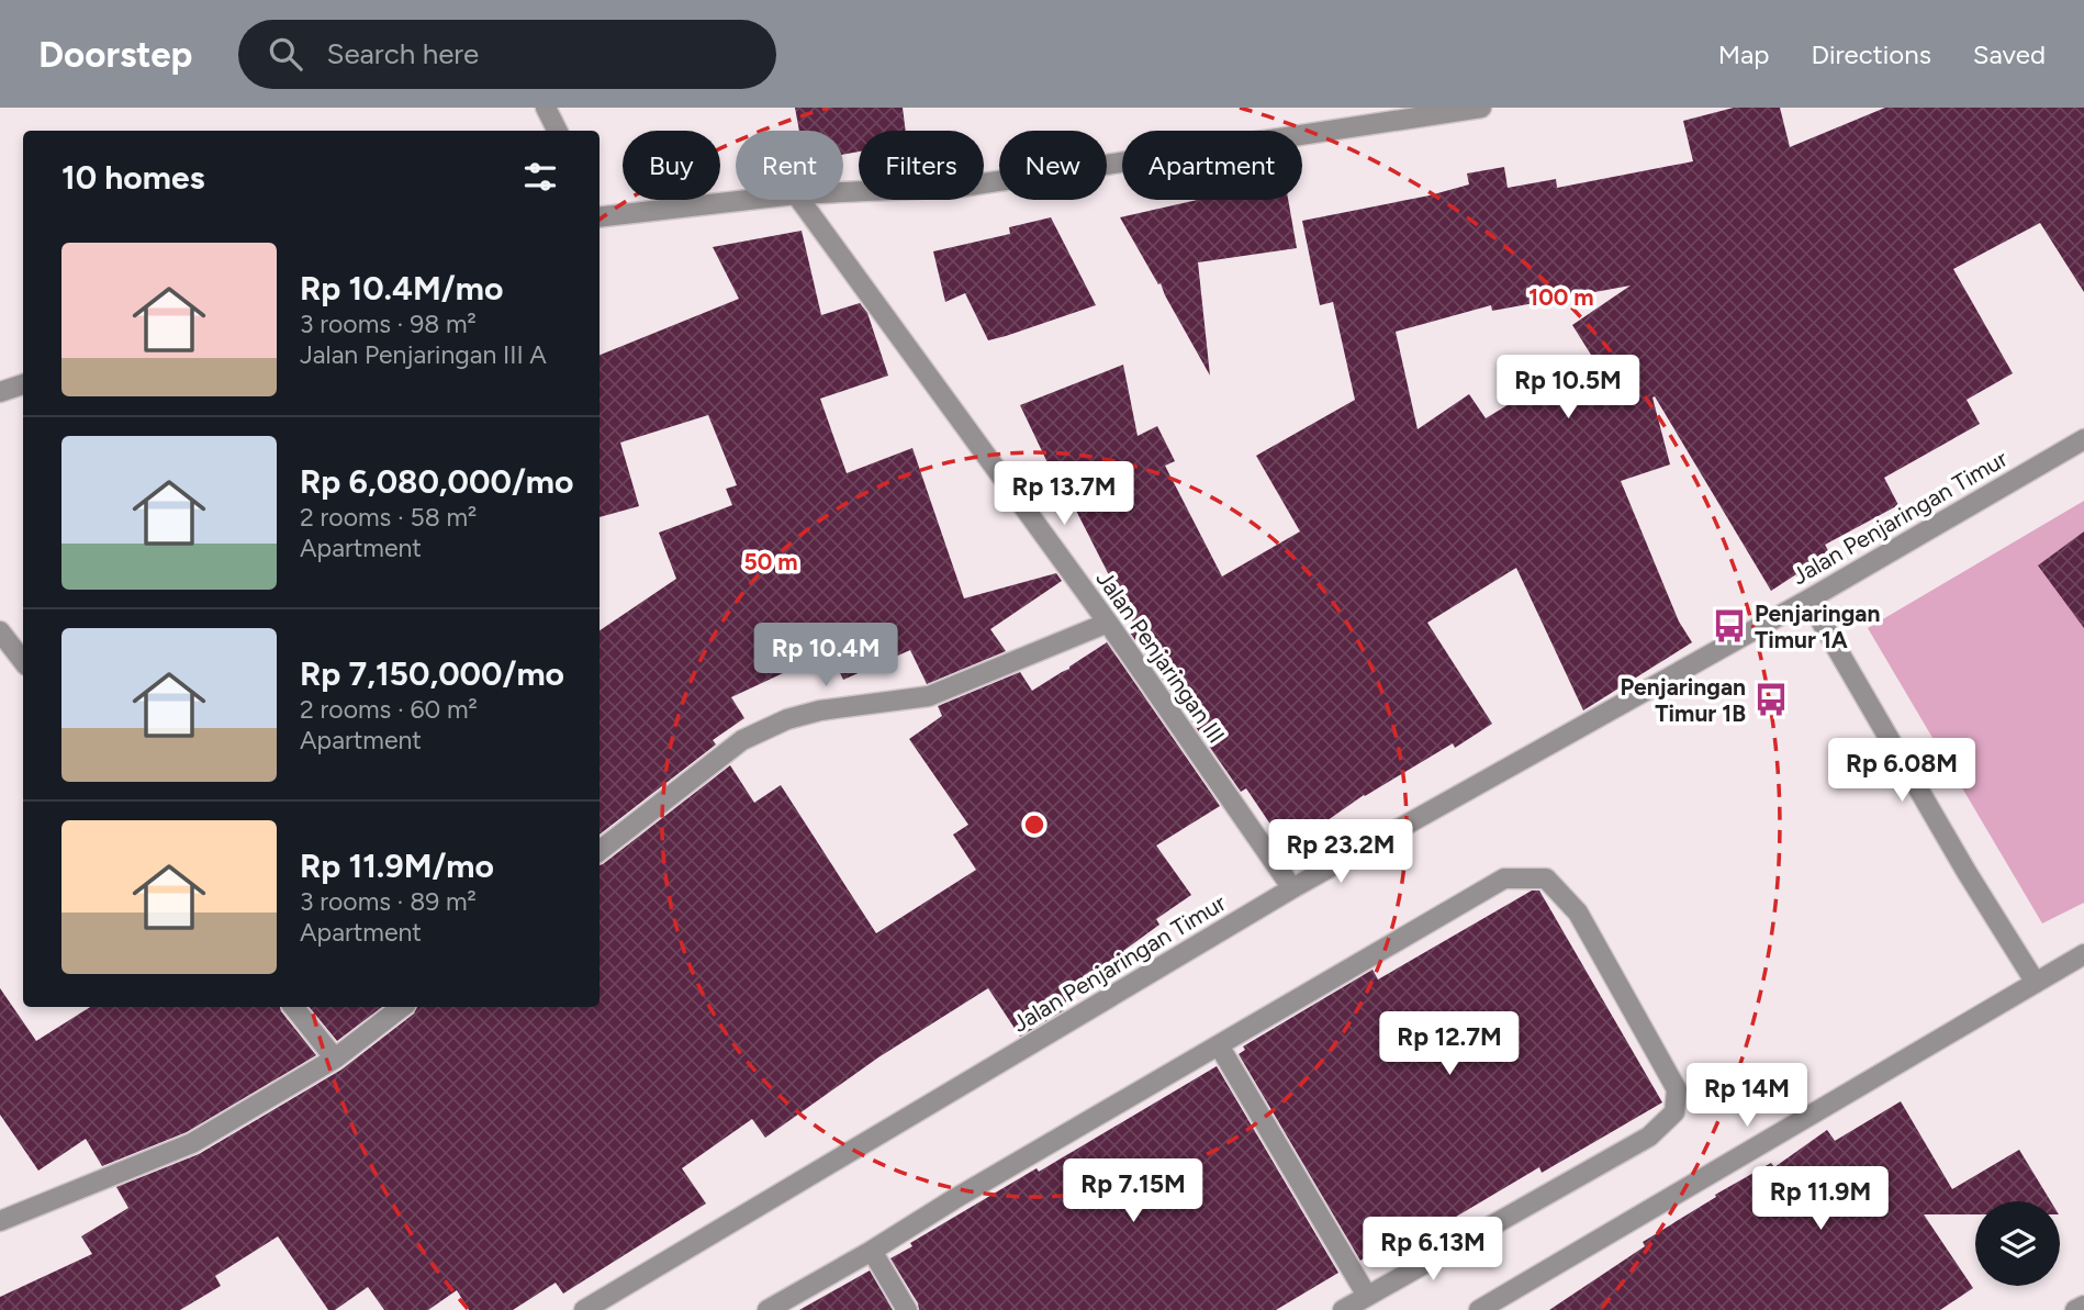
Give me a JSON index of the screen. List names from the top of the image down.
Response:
{
  "streets": {
    "street": ["Jalan Penjaringan Timur", "Jalan Penjaringan III"]
  },
  "crossings": [
    ["Jalan Penjaringan Timur", "Jalan Penjaringan III"]
  ],
  "places": {
    "bus stop": ["Penjaringan Timur 1A", "Penjaringan Timur 1B"]
  },
  "page": {
    "header": "Doorstep",
    "search": "Search here",
    "nav": ["Map", "Directions", "Saved"],
    "chip": [
      "Buy",
      "Rent",
      "Filters",
      "New",
      "Apartment"
    ],
    "heading": "10 homes",
    "list": [
      {
        "name": "Rp 10.4M/mo",
        "note": "3 rooms · 98 m² · Jalan Penjaringan III A"
      },
      {
        "name": "Rp 6,080,000/mo",
        "note": "2 rooms · 58 m² · Apartment"
      },
      {
        "name": "Rp 7,150,000/mo",
        "note": "2 rooms · 60 m² · Apartment"
      },
      {
        "name": "Rp 11.9M/mo",
        "note": "3 rooms · 89 m² · Apartment"
      }
    ],
    "price": [
      "Rp 10.5M",
      "Rp 13.7M",
      "Rp 10.4M",
      "Rp 6.08M",
      "Rp 23.2M",
      "Rp 12.7M",
      "Rp 14M",
      "Rp 7.15M",
      "Rp 11.9M",
      "Rp 6.13M"
    ]
  },
  "rings": ["100 m", "50 m"]
}
